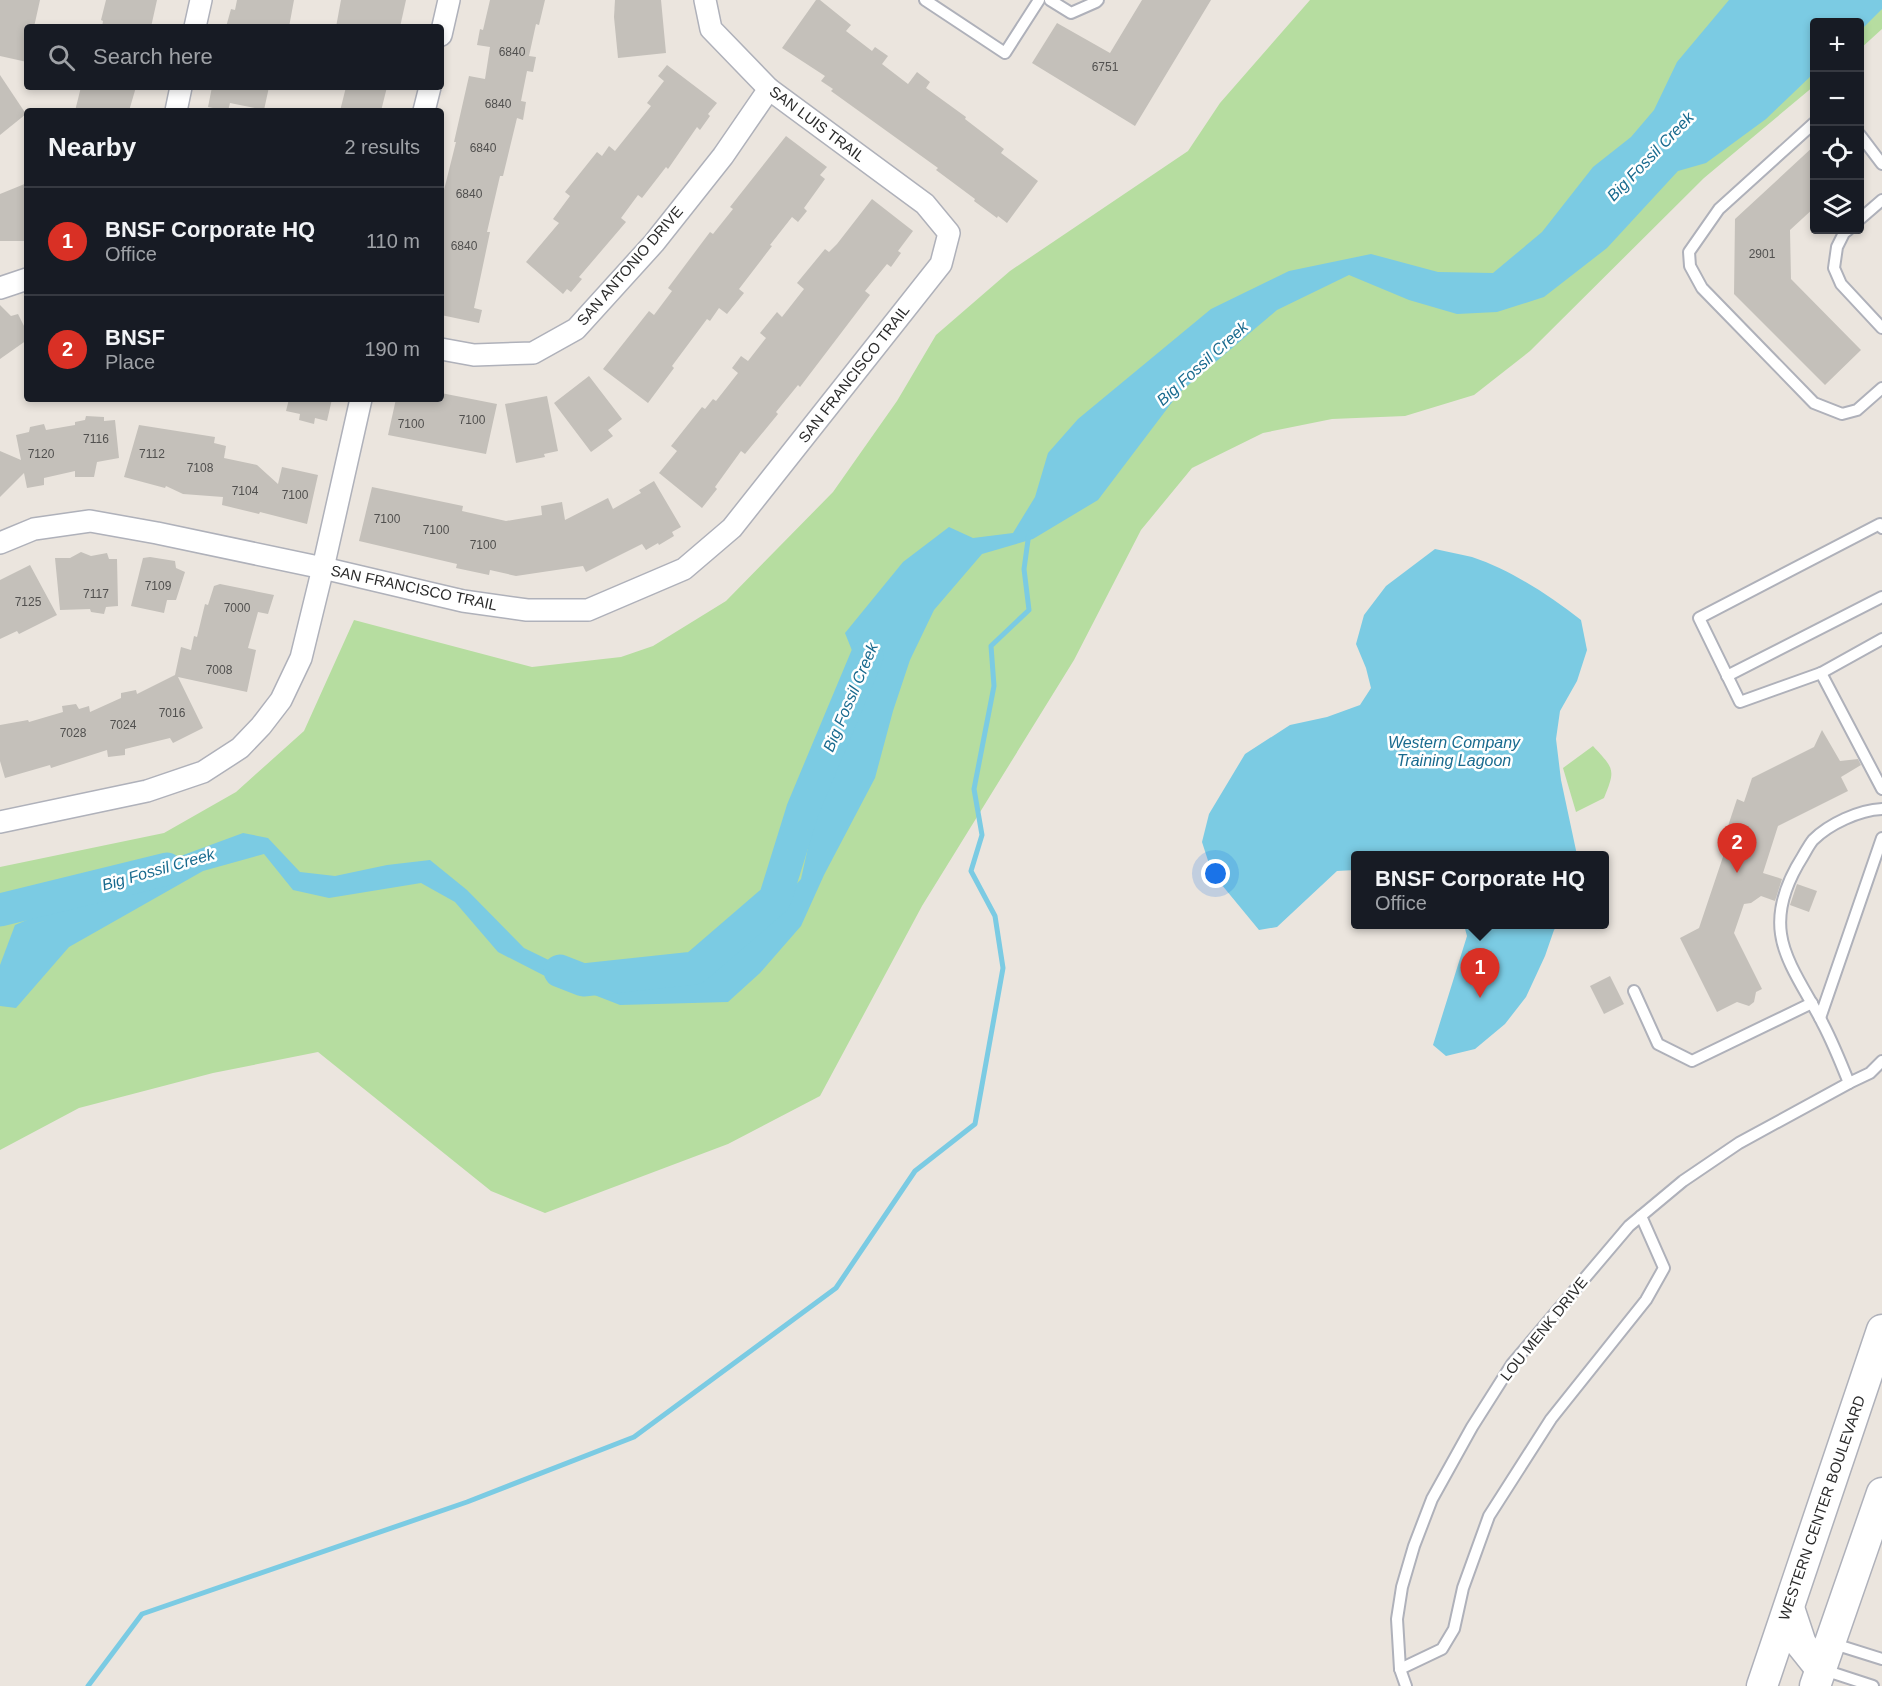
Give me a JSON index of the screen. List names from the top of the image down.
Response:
{
  "streets": {
    "main road": ["WESTERN CENTER BOULEVARD"],
    "street": ["SAN LUIS TRAIL", "SAN ANTONIO DRIVE", "SAN FRANCISCO TRAIL"],
    "lane": ["LOU MENK DRIVE"]
  },
  "crossings": [
    ["SAN LUIS TRAIL", "SAN ANTONIO DRIVE"],
    ["SAN LUIS TRAIL", "SAN FRANCISCO TRAIL"]
  ],
  "water": ["Big Fossil Creek", "Western Company Training Lagoon"],
  "house_numbers": [
    "6840",
    "6751",
    "6840",
    "6840",
    "6840",
    "6840",
    "2901",
    "7100",
    "7100",
    "7116",
    "7120",
    "7112",
    "7108",
    "7104",
    "7100",
    "7100",
    "7100",
    "7100",
    "7109",
    "7117",
    "7125",
    "7000",
    "7008",
    "7016",
    "7024",
    "7028"
  ],
  "page": {
    "map_buttons": ["+", "−"],
    "search": "Search here",
    "heading": ["Nearby", "2 results"],
    "list": [
      {
        "mark": "1",
        "name": "BNSF Corporate HQ",
        "note": "Office",
        "value": "110 m"
      },
      {
        "mark": "2",
        "name": "BNSF",
        "note": "Place",
        "value": "190 m"
      }
    ],
    "pins": ["2", "1"],
    "popup": ["BNSF Corporate HQ", "Office"]
  }
}
